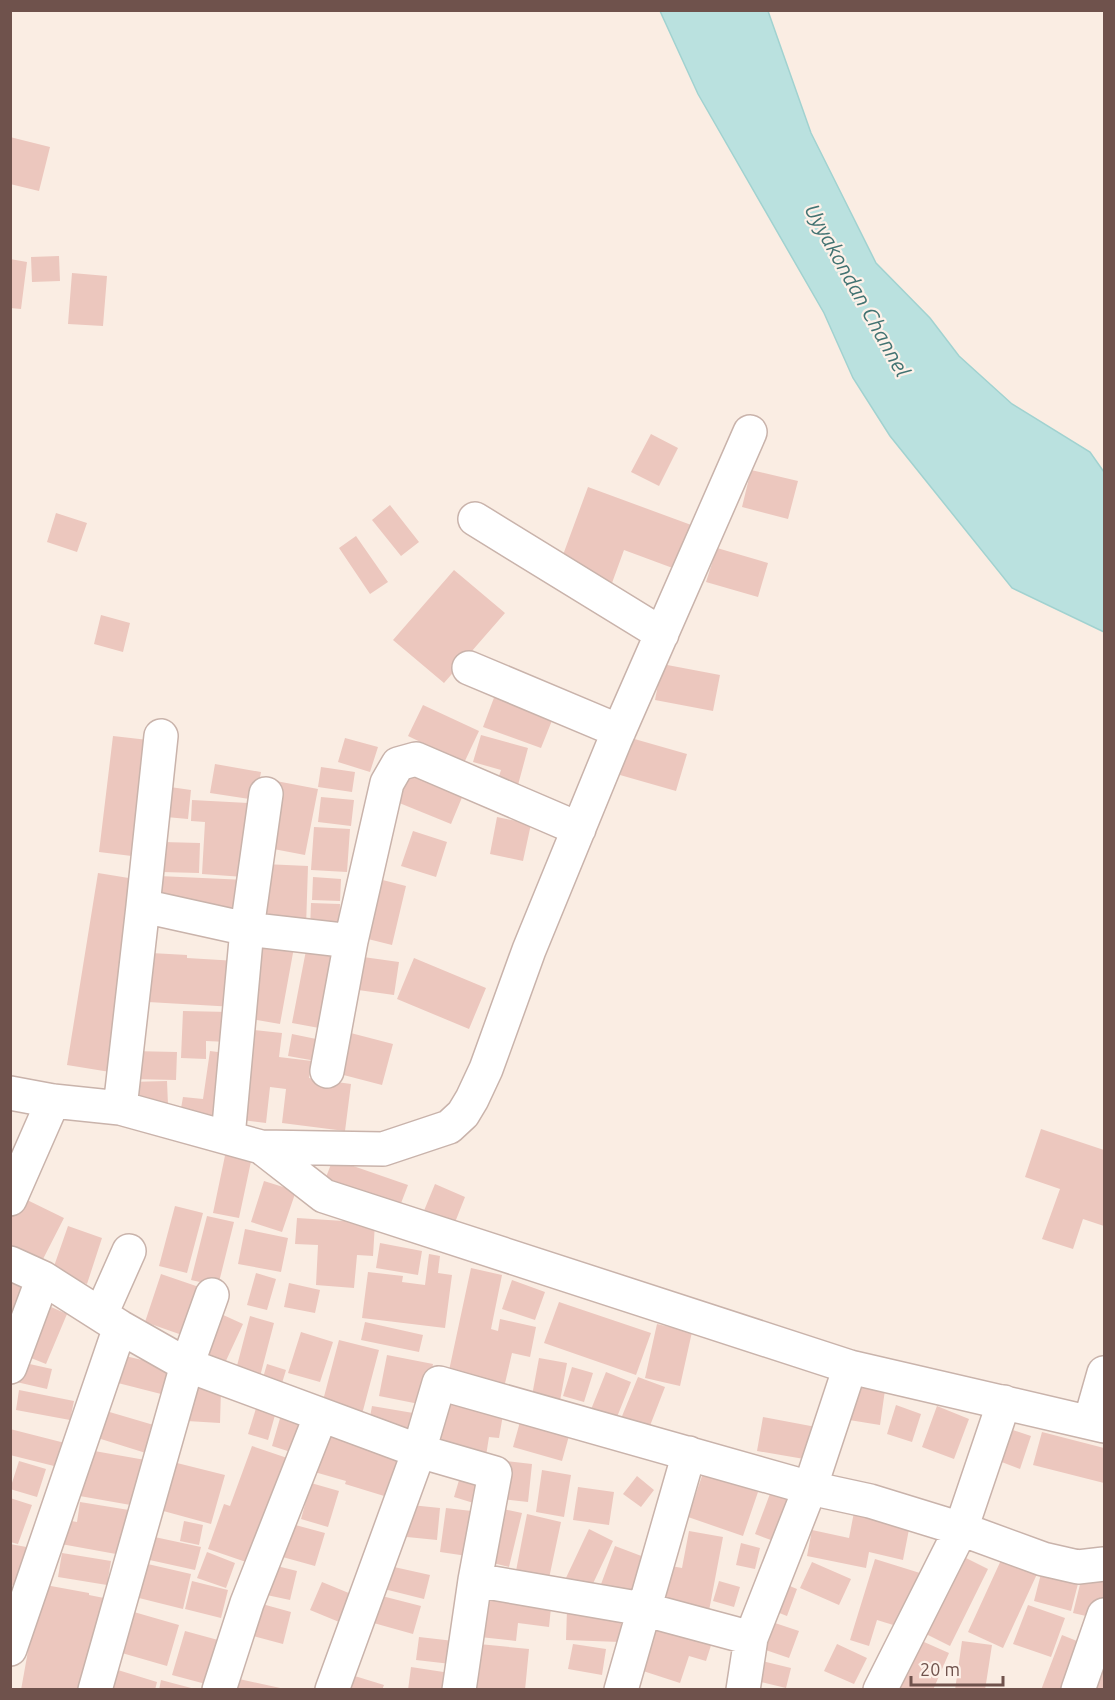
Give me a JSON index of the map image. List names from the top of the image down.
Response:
{
  "water": ["Uyyakondan Channel"],
  "scale_bar": "20 m"
}
